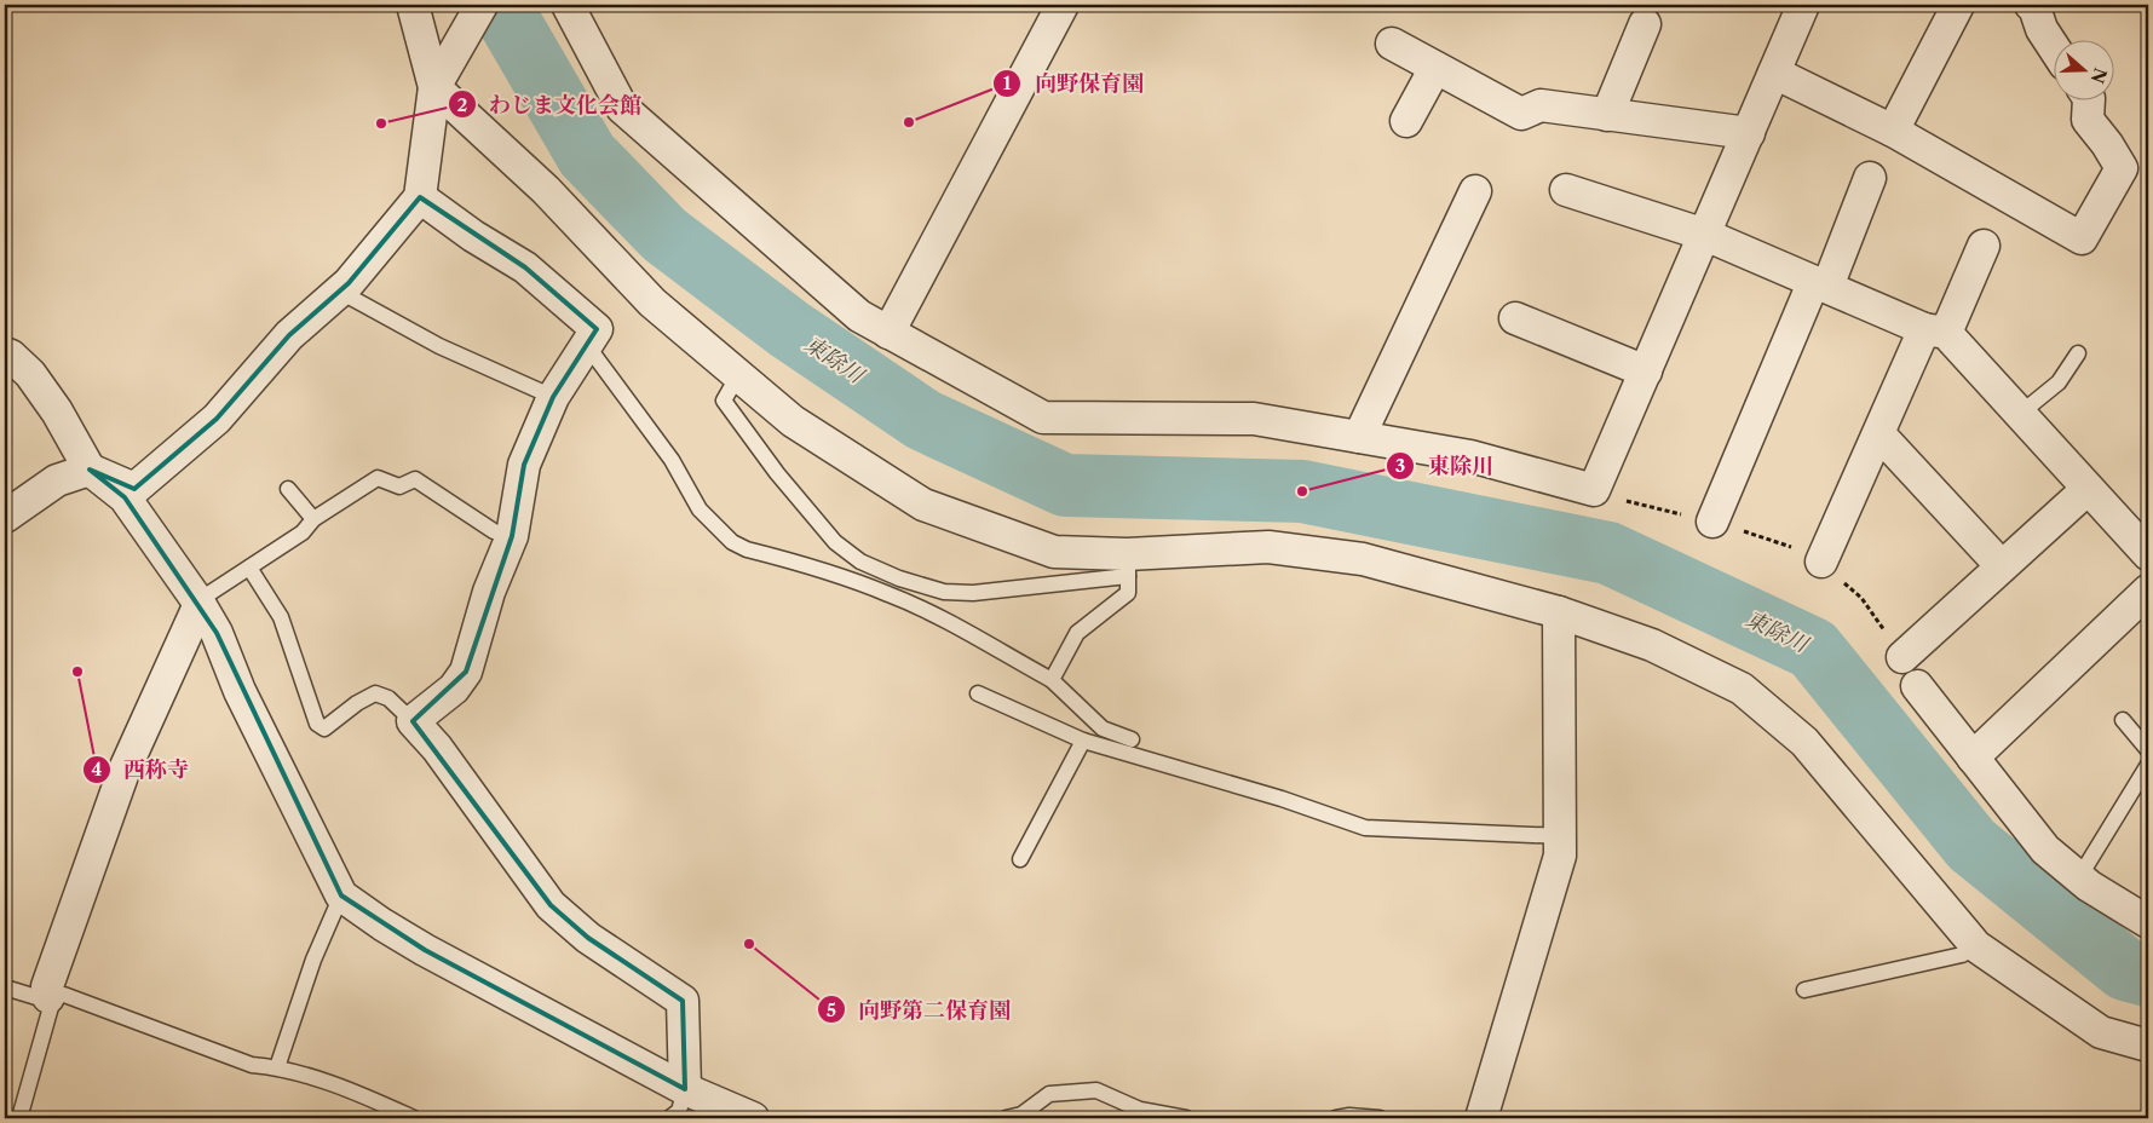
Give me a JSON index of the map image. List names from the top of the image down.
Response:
{
  "water": ["東除川"],
  "places": [
    "向野保育園",
    "わじま文化会館",
    "東除川",
    "西称寺",
    "向野第二保育園"
  ],
  "north": "right"
}
